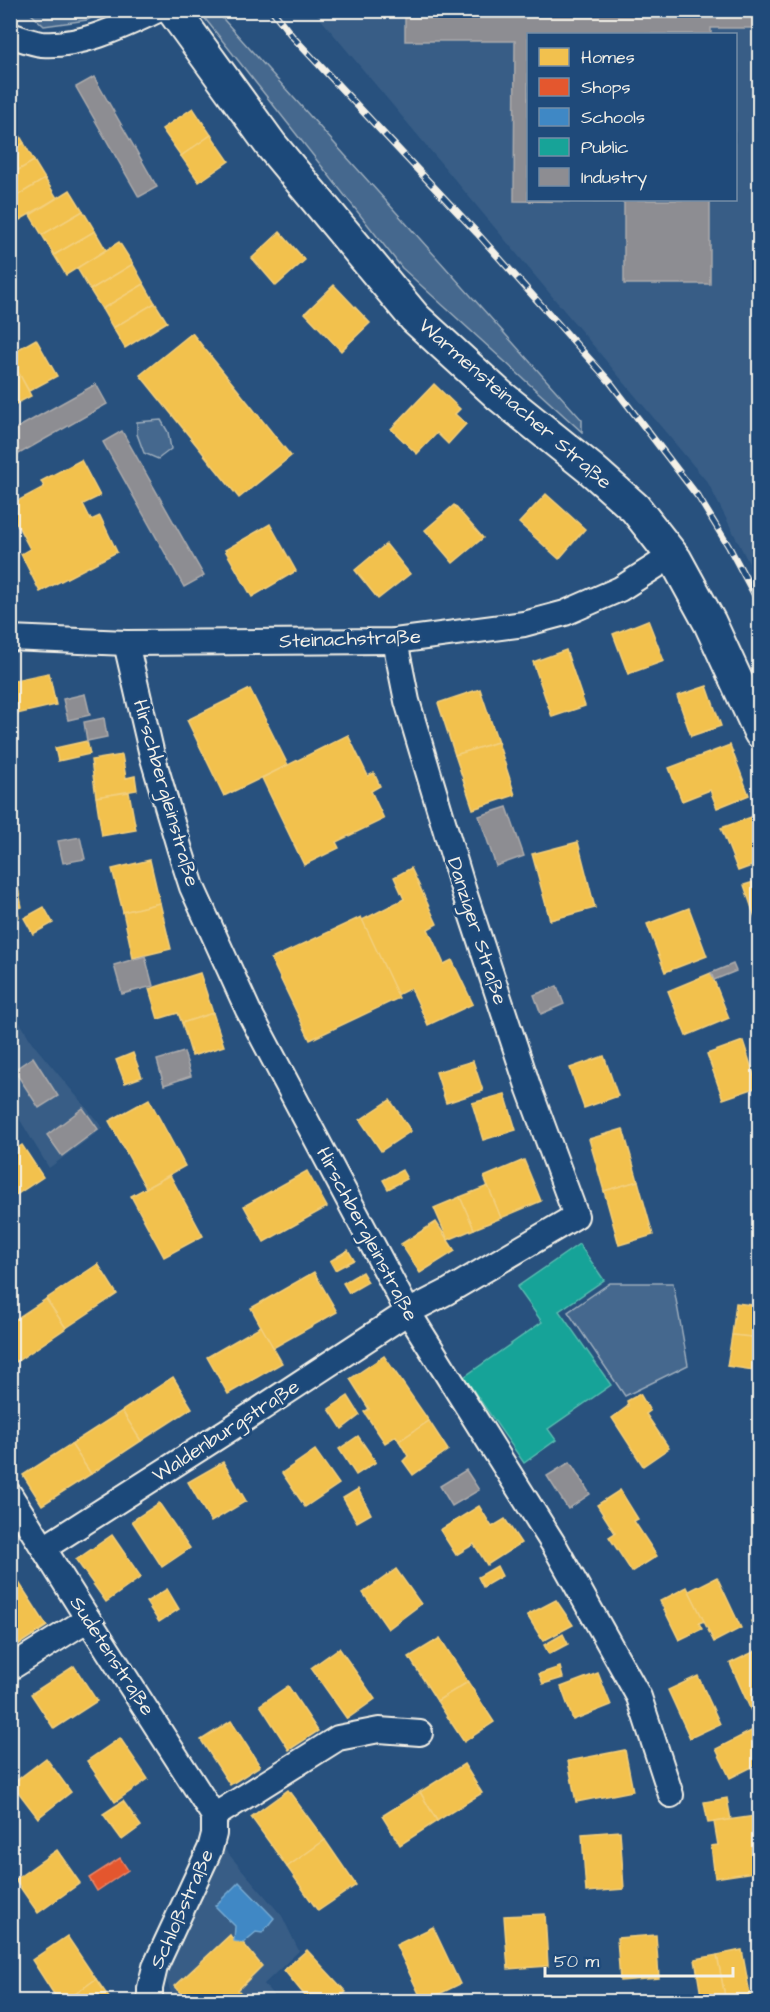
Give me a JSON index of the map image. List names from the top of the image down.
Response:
{
  "streets": {
    "street": [
      "Warmensteinacher Straße",
      "Steinachstraße",
      "Hirschbergleinstraße",
      "Danziger Straße",
      "Waldenburgstraße",
      "Sudetenstraße",
      "Schloßstraße"
    ]
  },
  "crossings": [
    ["Warmensteinacher Straße", "Steinachstraße"],
    ["Steinachstraße", "Hirschbergleinstraße"],
    ["Steinachstraße", "Danziger Straße"],
    ["Hirschbergleinstraße", "Waldenburgstraße"],
    ["Danziger Straße", "Waldenburgstraße"],
    ["Waldenburgstraße", "Sudetenstraße"],
    ["Sudetenstraße", "Schloßstraße"]
  ],
  "legend": [
    "Homes",
    "Shops",
    "Schools",
    "Public",
    "Industry"
  ],
  "scale_bar": "50 m"
}
